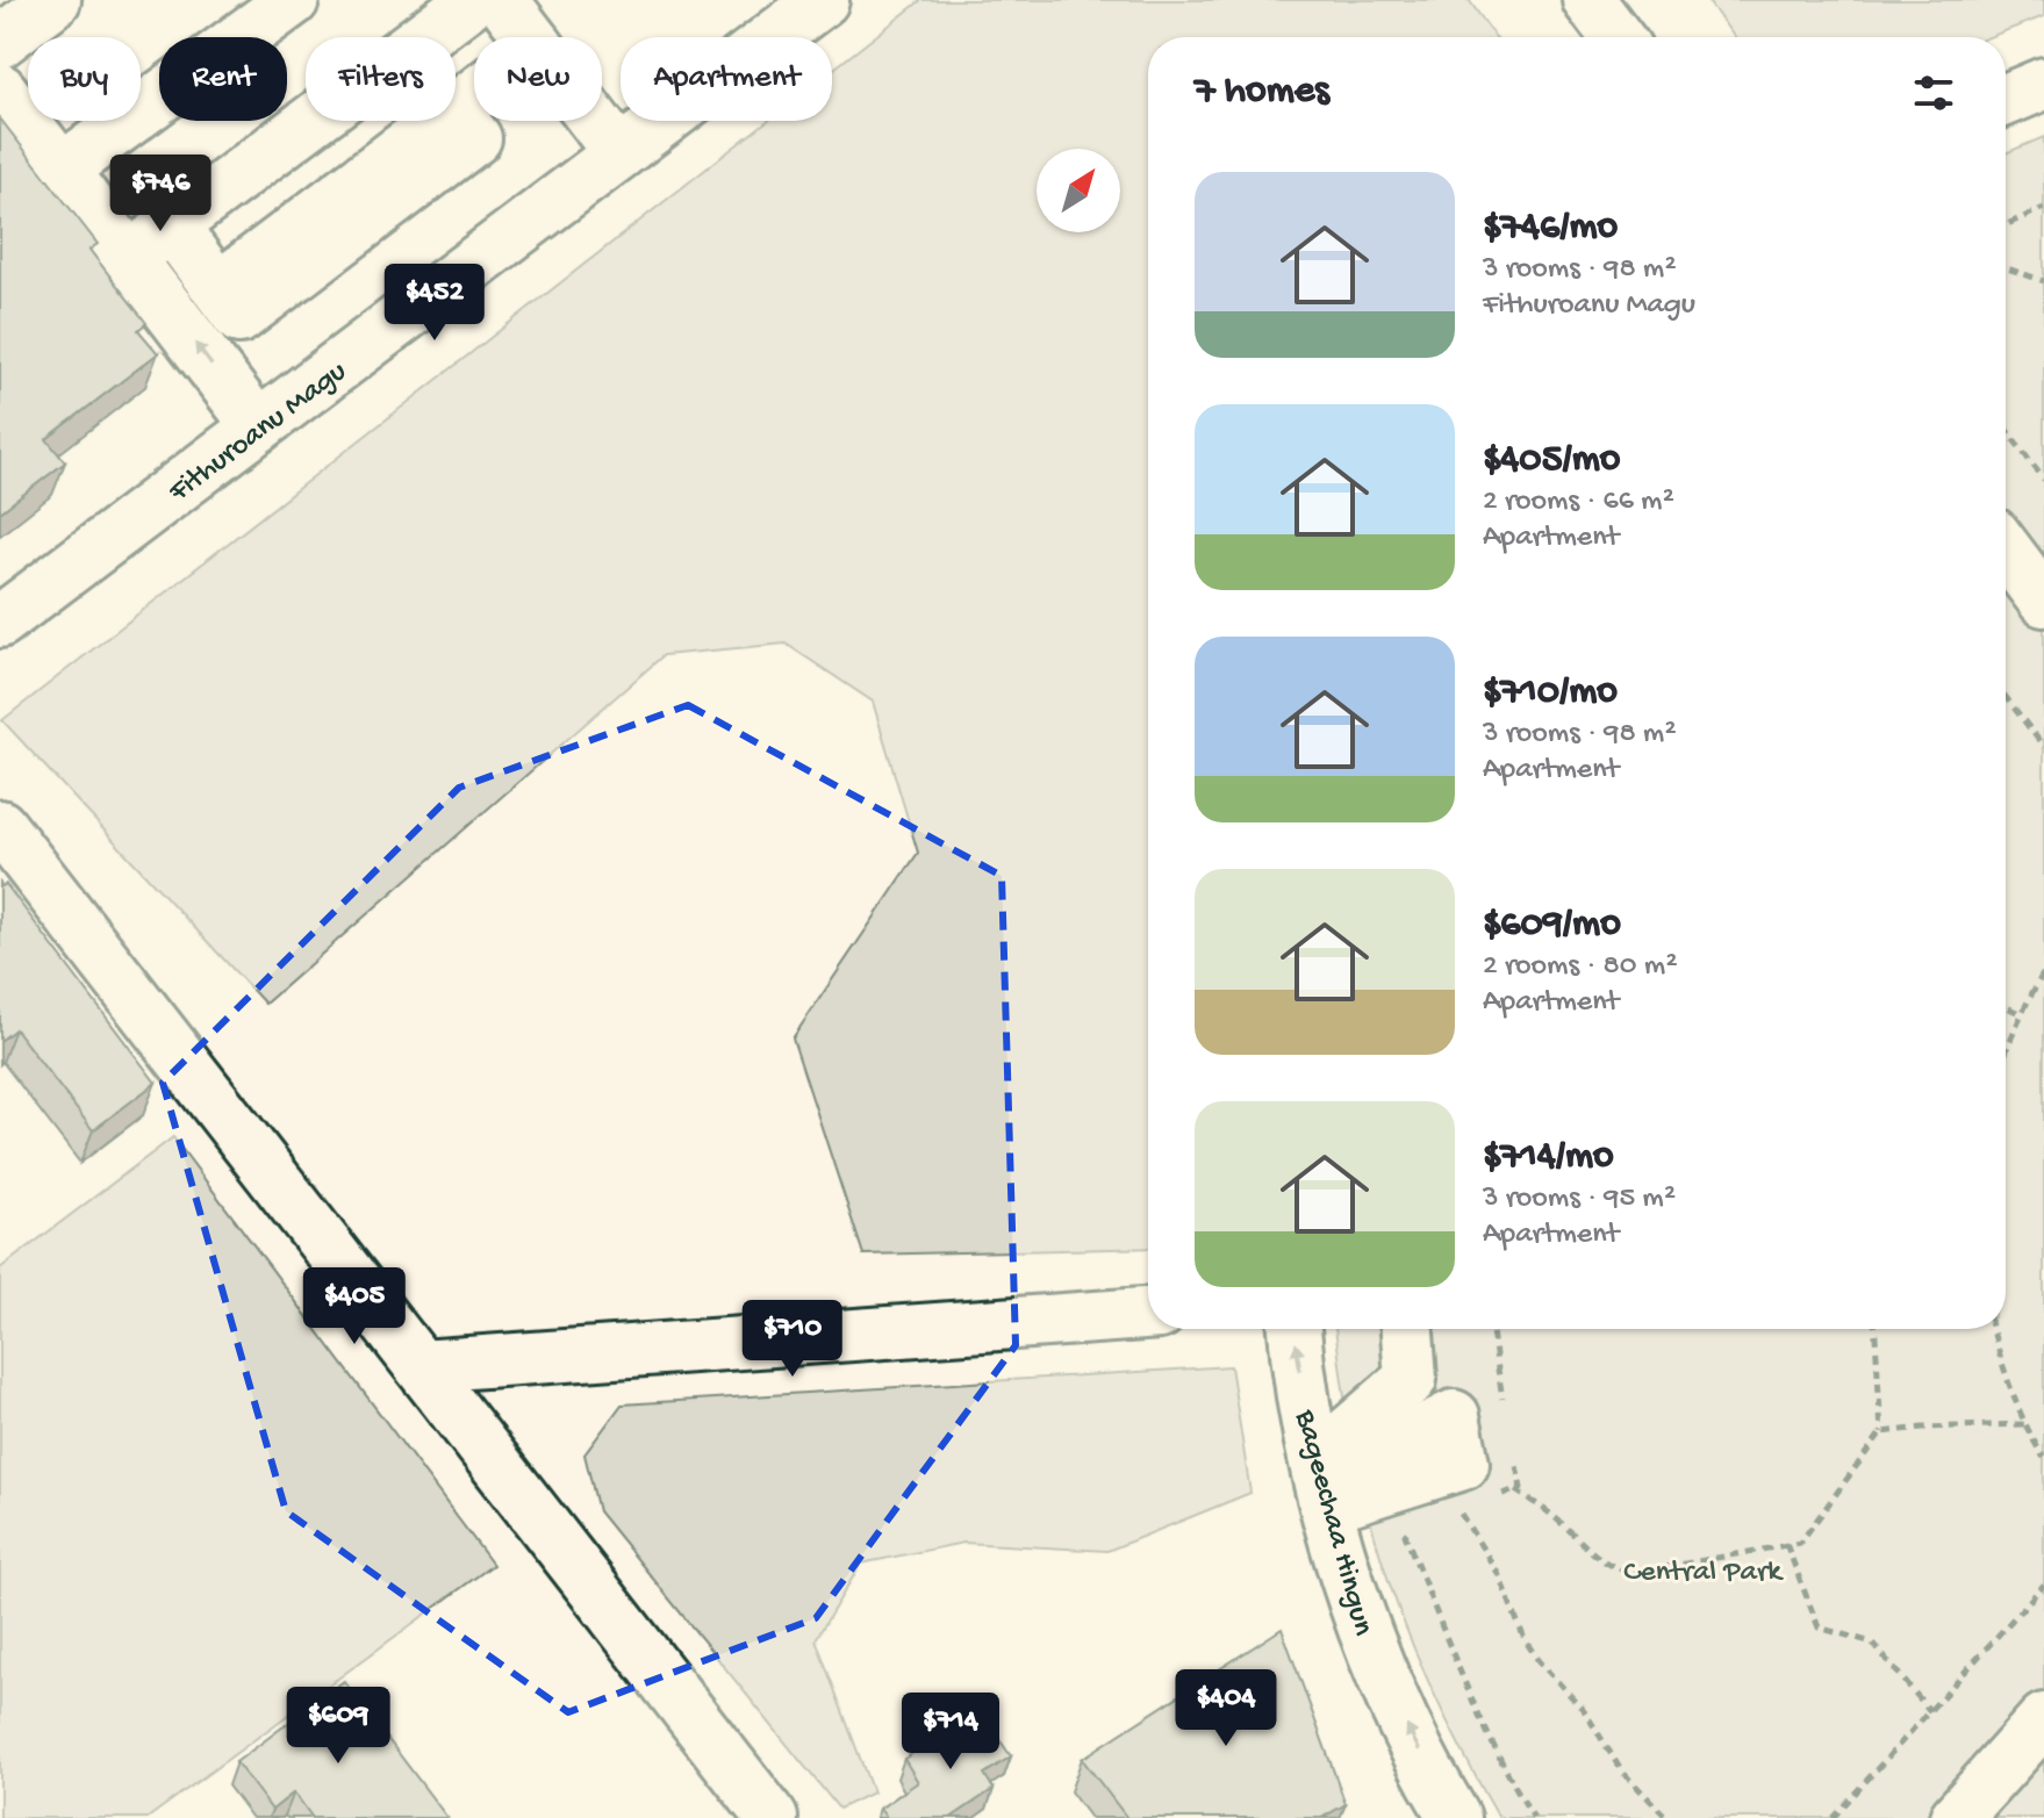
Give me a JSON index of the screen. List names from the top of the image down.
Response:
{
  "streets": {
    "street": ["Fithuroanu Magu", "Bageechaa Hingun"]
  },
  "one_way": ["Bageechaa Hingun"],
  "parks": ["Central Park"],
  "north": "top right",
  "page": {
    "chip": [
      "Buy",
      "Rent",
      "Filters",
      "New",
      "Apartment"
    ],
    "heading": "7 homes",
    "list": [
      {
        "name": "$746/mo",
        "note": "3 rooms · 98 m² · Fithuroanu Magu"
      },
      {
        "name": "$405/mo",
        "note": "2 rooms · 66 m² · Apartment"
      },
      {
        "name": "$710/mo",
        "note": "3 rooms · 98 m² · Apartment"
      },
      {
        "name": "$609/mo",
        "note": "2 rooms · 80 m² · Apartment"
      },
      {
        "name": "$714/mo",
        "note": "3 rooms · 95 m² · Apartment"
      }
    ],
    "price": [
      "$746",
      "$452",
      "$405",
      "$710",
      "$404",
      "$609",
      "$714"
    ]
  }
}
